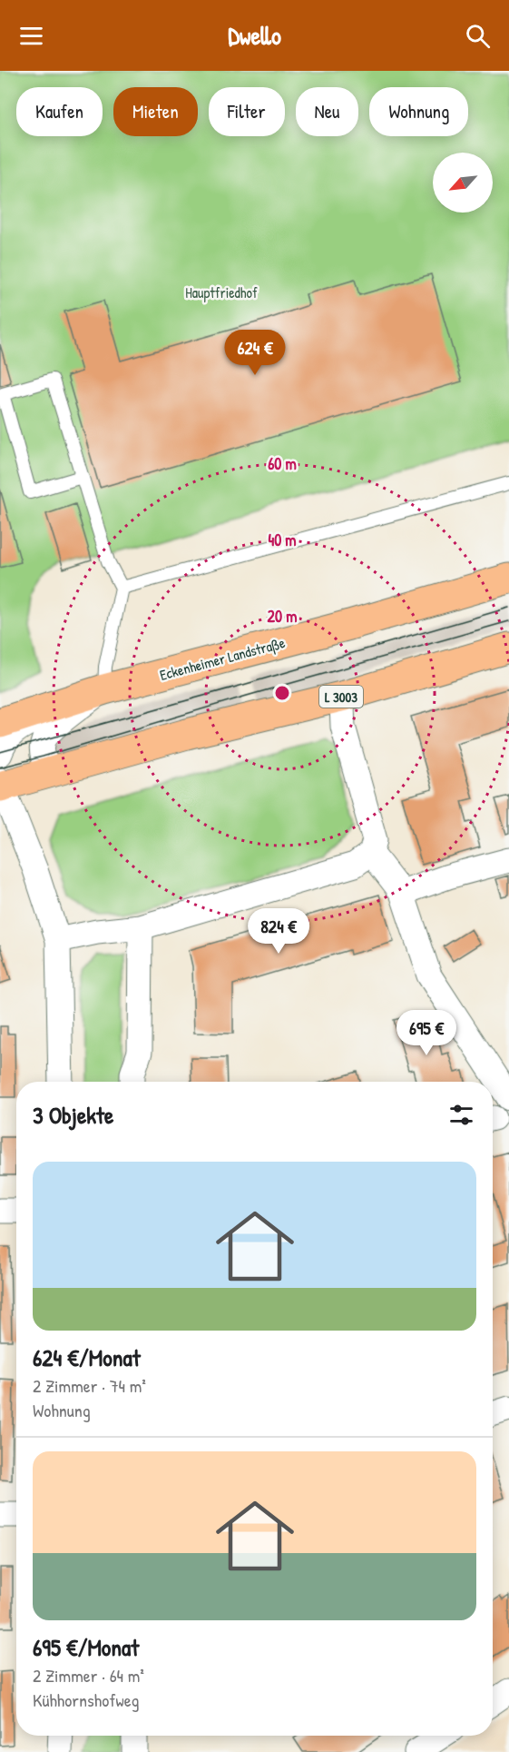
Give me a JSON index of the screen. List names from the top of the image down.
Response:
{
  "streets": {
    "main road": ["Eckenheimer Landstraße", "L 3003"]
  },
  "parks": ["Hauptfriedhof"],
  "north": "bottom left",
  "page": {
    "header": "Dwello",
    "chip": [
      "Kaufen",
      "Mieten",
      "Filter",
      "Neu",
      "Wohnung"
    ],
    "price": ["624 €", "824 €", "695 €"],
    "heading": "3 Objekte",
    "list": [
      {
        "name": "624 €/Monat",
        "note": "2 Zimmer · 74 m² · Wohnung"
      },
      {
        "name": "695 €/Monat",
        "note": "2 Zimmer · 64 m² · Kühhornshofweg"
      }
    ]
  },
  "rings": ["60 m", "40 m", "20 m"]
}
